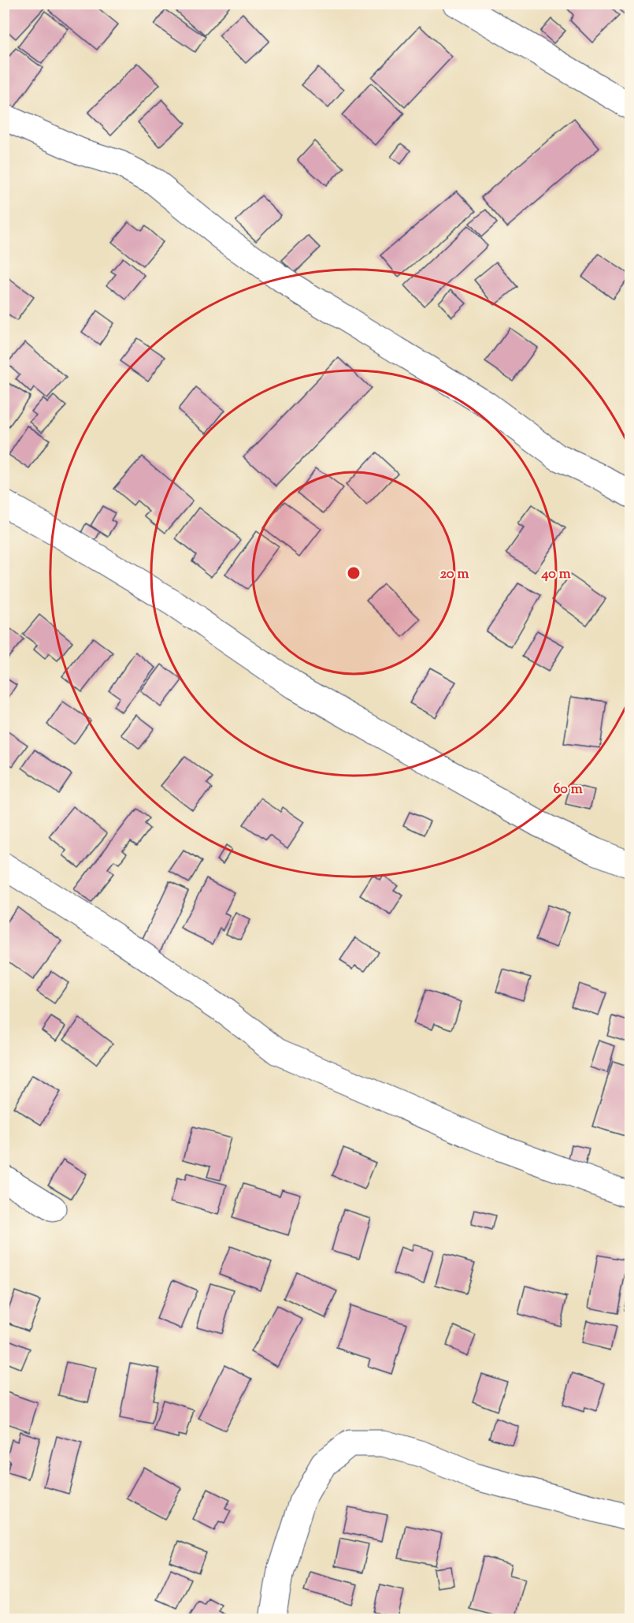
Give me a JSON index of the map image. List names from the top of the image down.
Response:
{
  "rings": ["20 m", "40 m", "60 m"]
}
